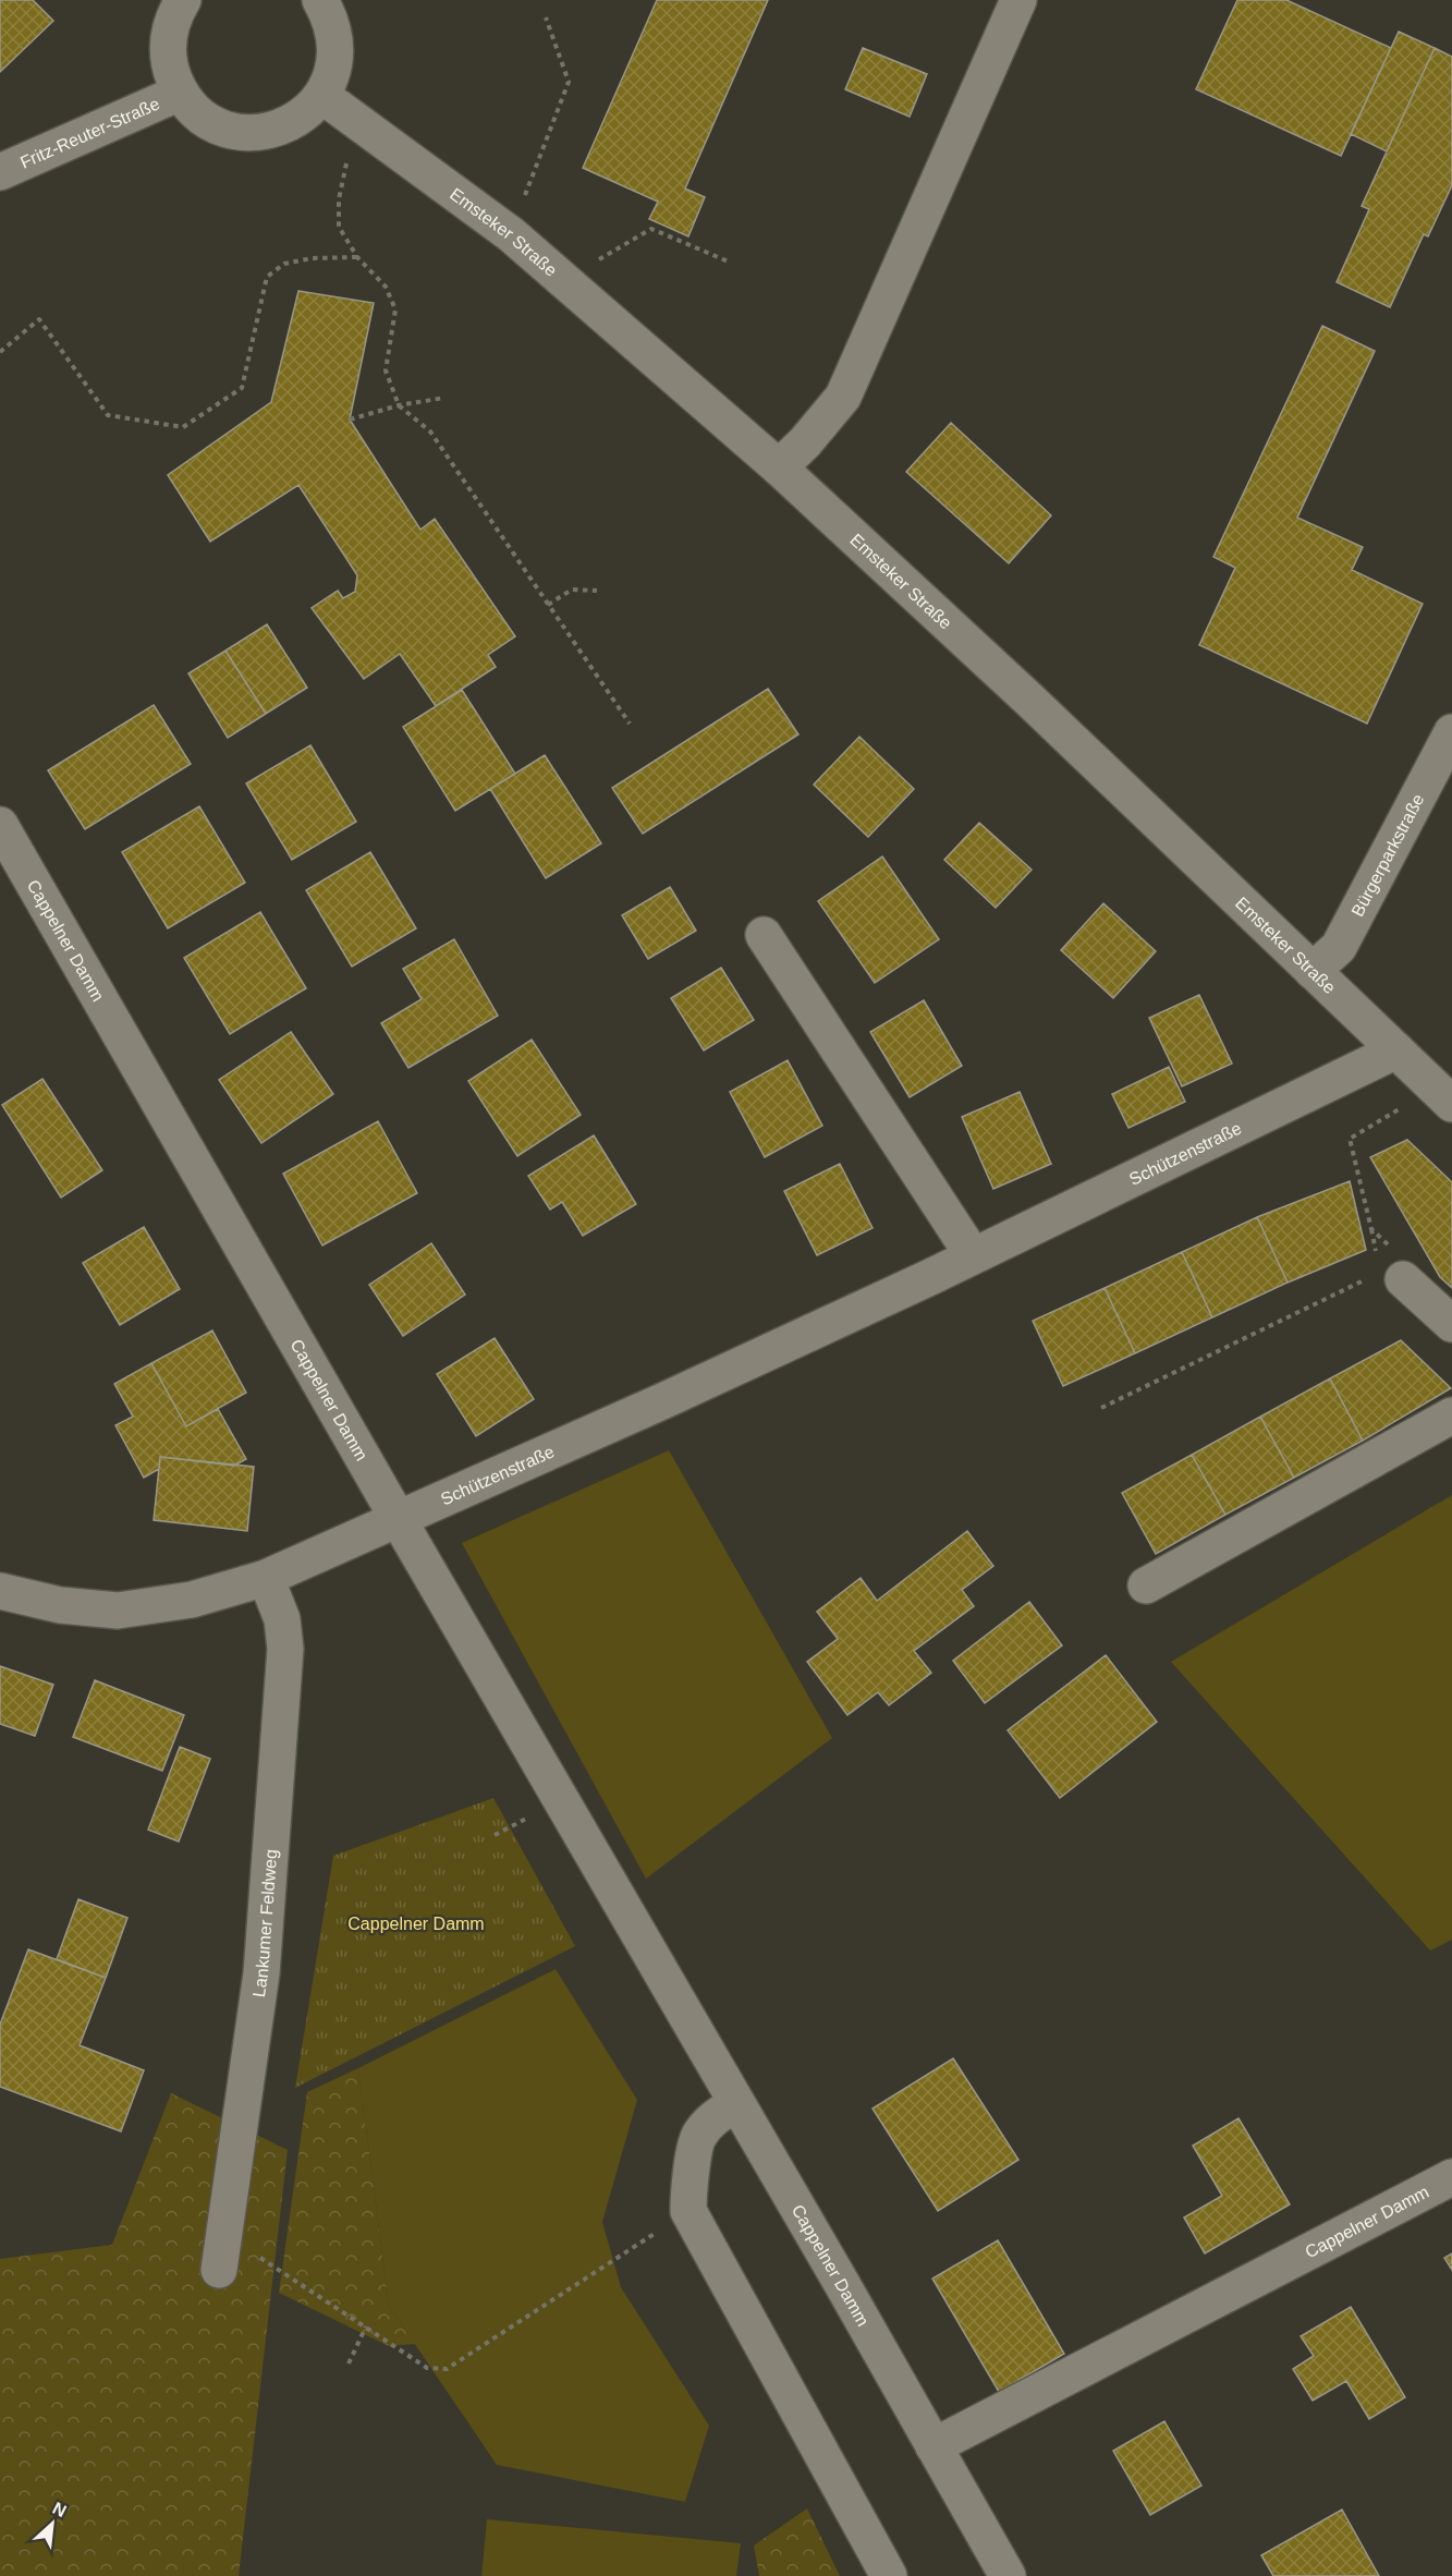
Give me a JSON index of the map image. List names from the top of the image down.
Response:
{
  "streets": {
    "street": [
      "Fritz-Reuter-Straße",
      "Emsteker Straße",
      "Bürgerparkstraße",
      "Cappelner Damm",
      "Schützenstraße",
      "Lankumer Feldweg"
    ]
  },
  "crossings": [
    ["Emsteker Straße", "Bürgerparkstraße"],
    ["Emsteker Straße", "Schützenstraße"],
    ["Cappelner Damm", "Schützenstraße"],
    ["Schützenstraße", "Lankumer Feldweg"]
  ],
  "parks": ["Cappelner Damm"],
  "north": "top right"
}
